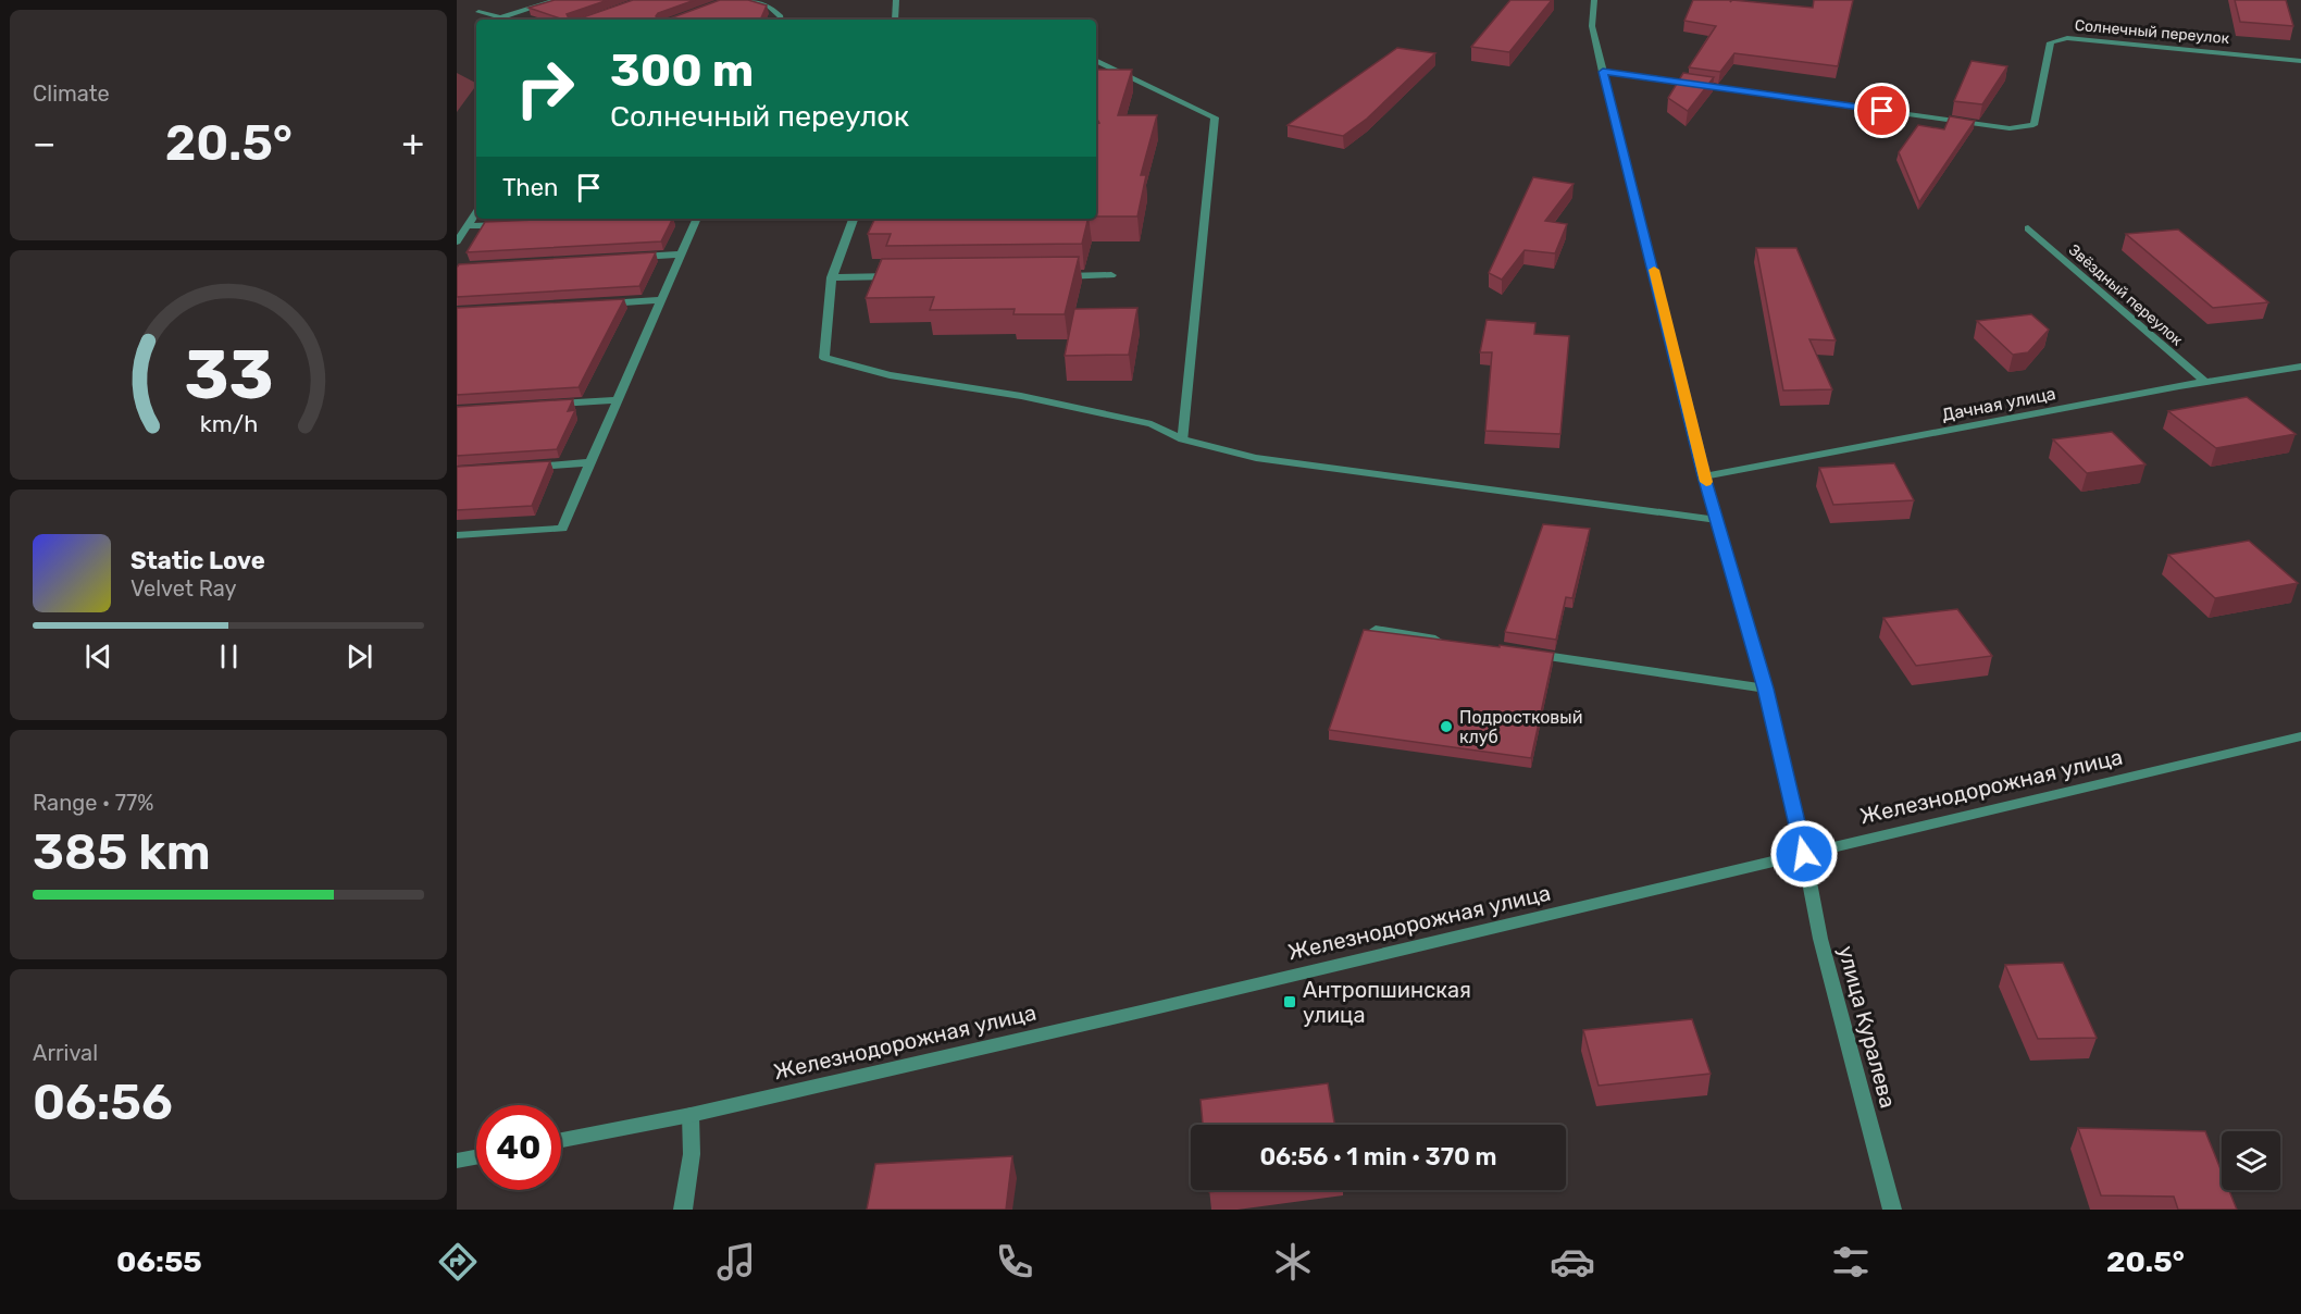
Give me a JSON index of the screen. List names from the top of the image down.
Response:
{
  "streets": {
    "street": [
      "Солнечный переулок",
      "Звёздный переулок",
      "Дачная улица",
      "Железнодорожная улица",
      "улица Куралева"
    ]
  },
  "crossings": [
    ["Звёздный переулок", "Дачная улица"],
    ["Железнодорожная улица", "улица Куралева"]
  ],
  "places": {
    "other": ["Подростковый клуб"],
    "transit": ["Антропшинская улица"]
  },
  "page": {
    "tile": [
      "Climate",
      ["Range · 77%", "385 km"],
      ["Arrival", "06:56"]
    ],
    "turn": ["300 m", "Солнечный переулок"],
    "heat": ["−", "20.5°", "+"],
    "then": "Then",
    "song": ["Static Love", "Velvet Ray"],
    "limit": "40",
    "trip": "06:56 · 1 min · 370 m",
    "tabs": ["06:55", "20.5°"],
    "gauge": ["33", "km/h"]
  }
}
